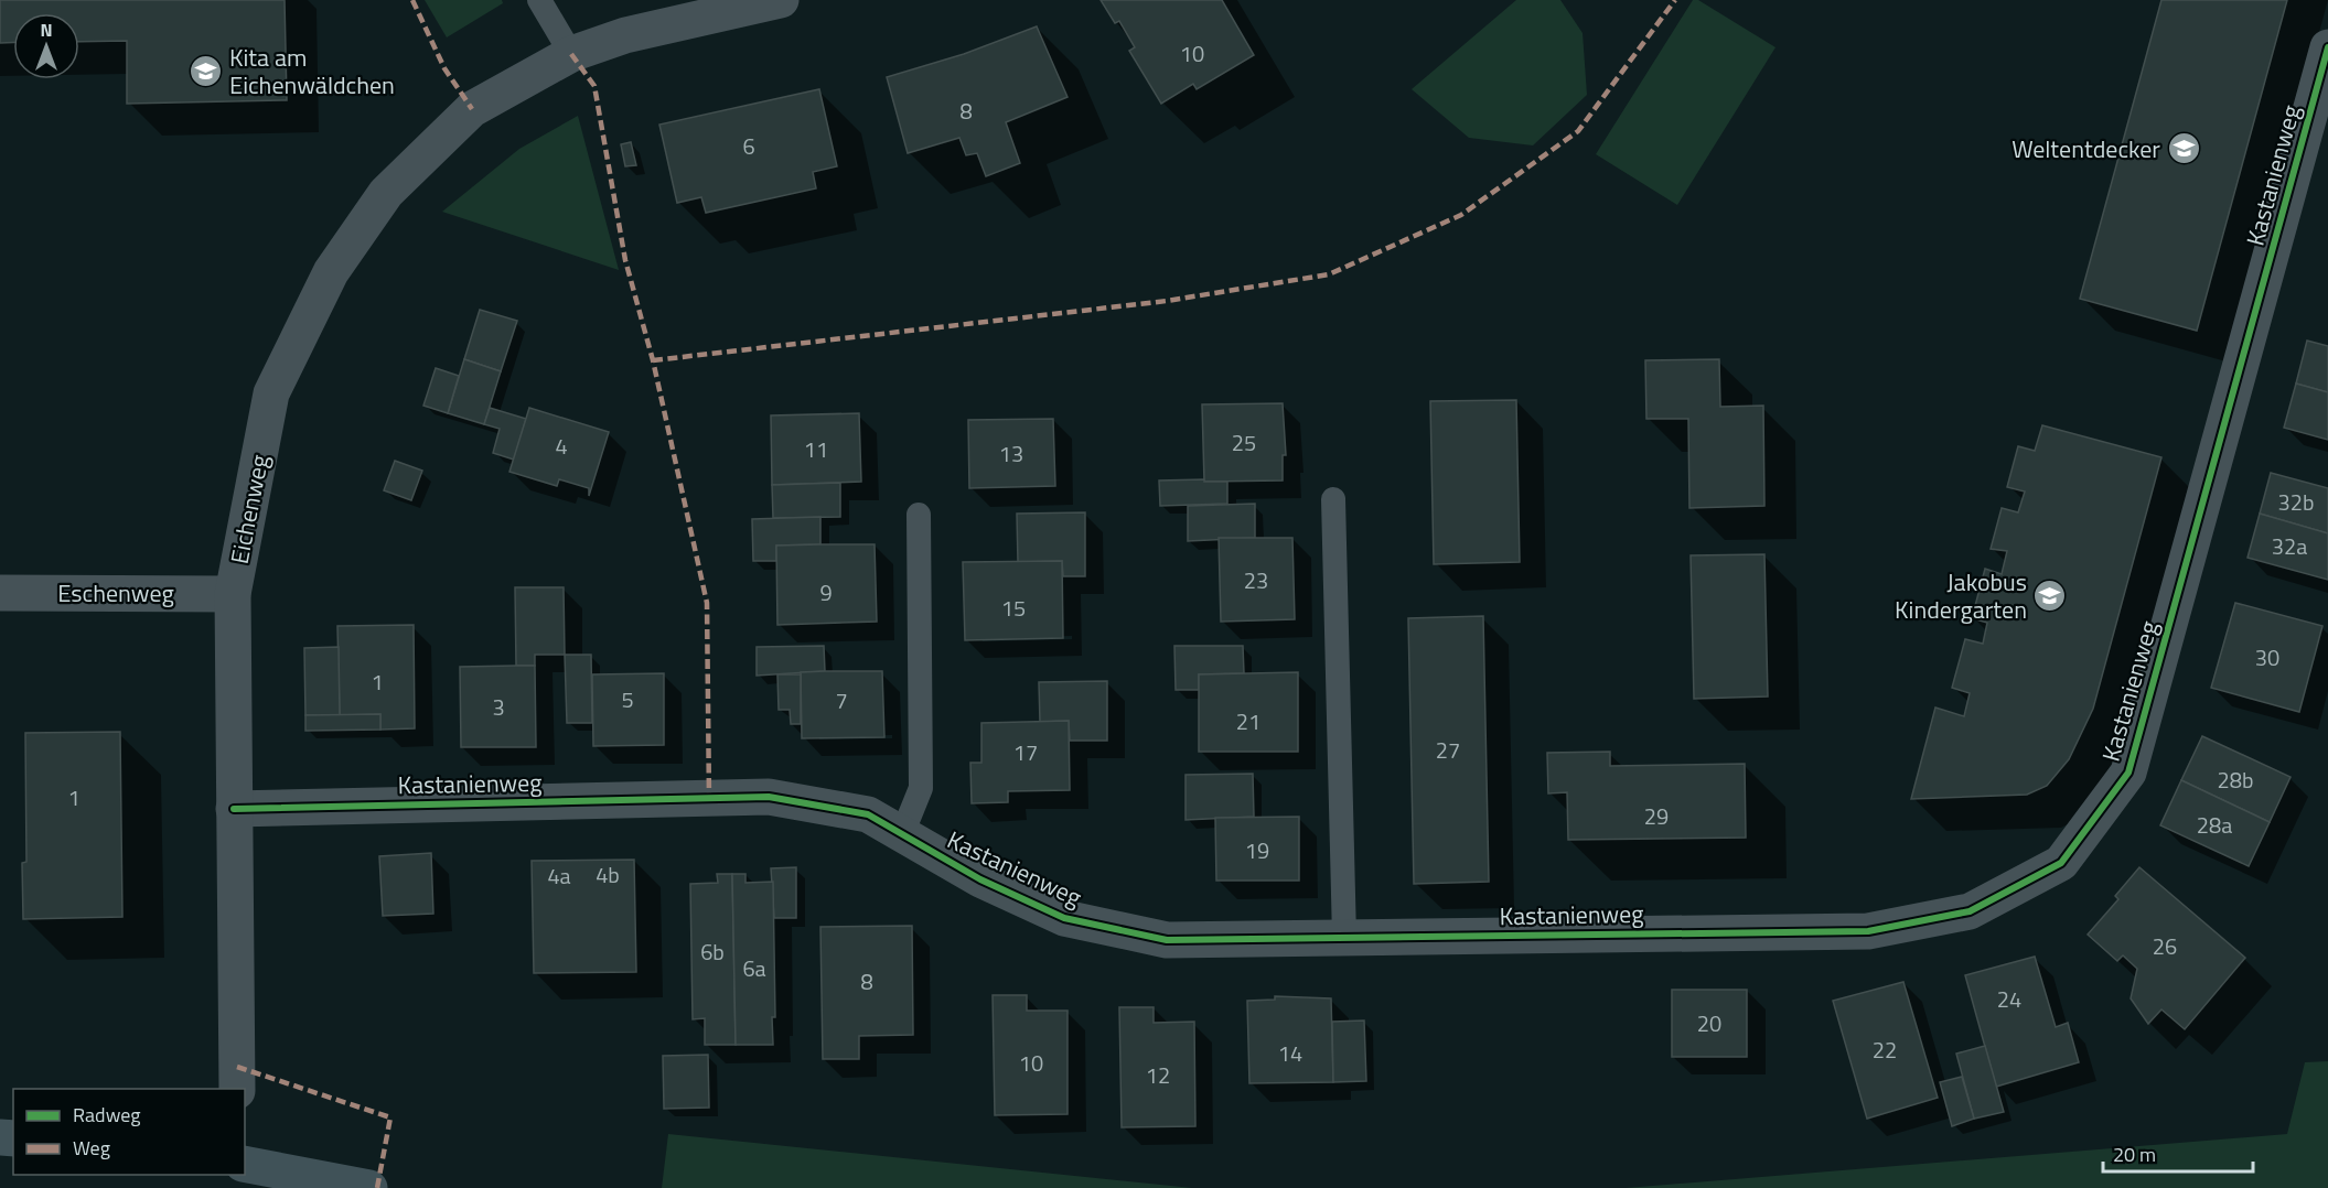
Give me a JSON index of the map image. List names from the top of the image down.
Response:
{
  "streets": {
    "street": ["Kastanienweg", "Eichenweg", "Eschenweg"]
  },
  "crossings": [
    ["Kastanienweg", "Eichenweg"],
    ["Eichenweg", "Eschenweg"]
  ],
  "places": {
    "school or university": ["Kita am Eichenwäldchen", "Weltentdecker", "Jakobus Kindergarten"]
  },
  "house_numbers": [
    "10",
    "8",
    "6",
    "25",
    "4",
    "11",
    "13",
    "32b",
    "32a",
    "23",
    "9",
    "15",
    "30",
    "1",
    "5",
    "7",
    "3",
    "21",
    "27",
    "17",
    "28b",
    "1",
    "29",
    "28a",
    "19",
    "4b",
    "4a",
    "26",
    "6b",
    "6a",
    "8",
    "24",
    "20",
    "22",
    "14",
    "10",
    "12"
  ],
  "legend": ["Radweg", "Weg"],
  "scale_bar": "20 m",
  "north": "top"
}
